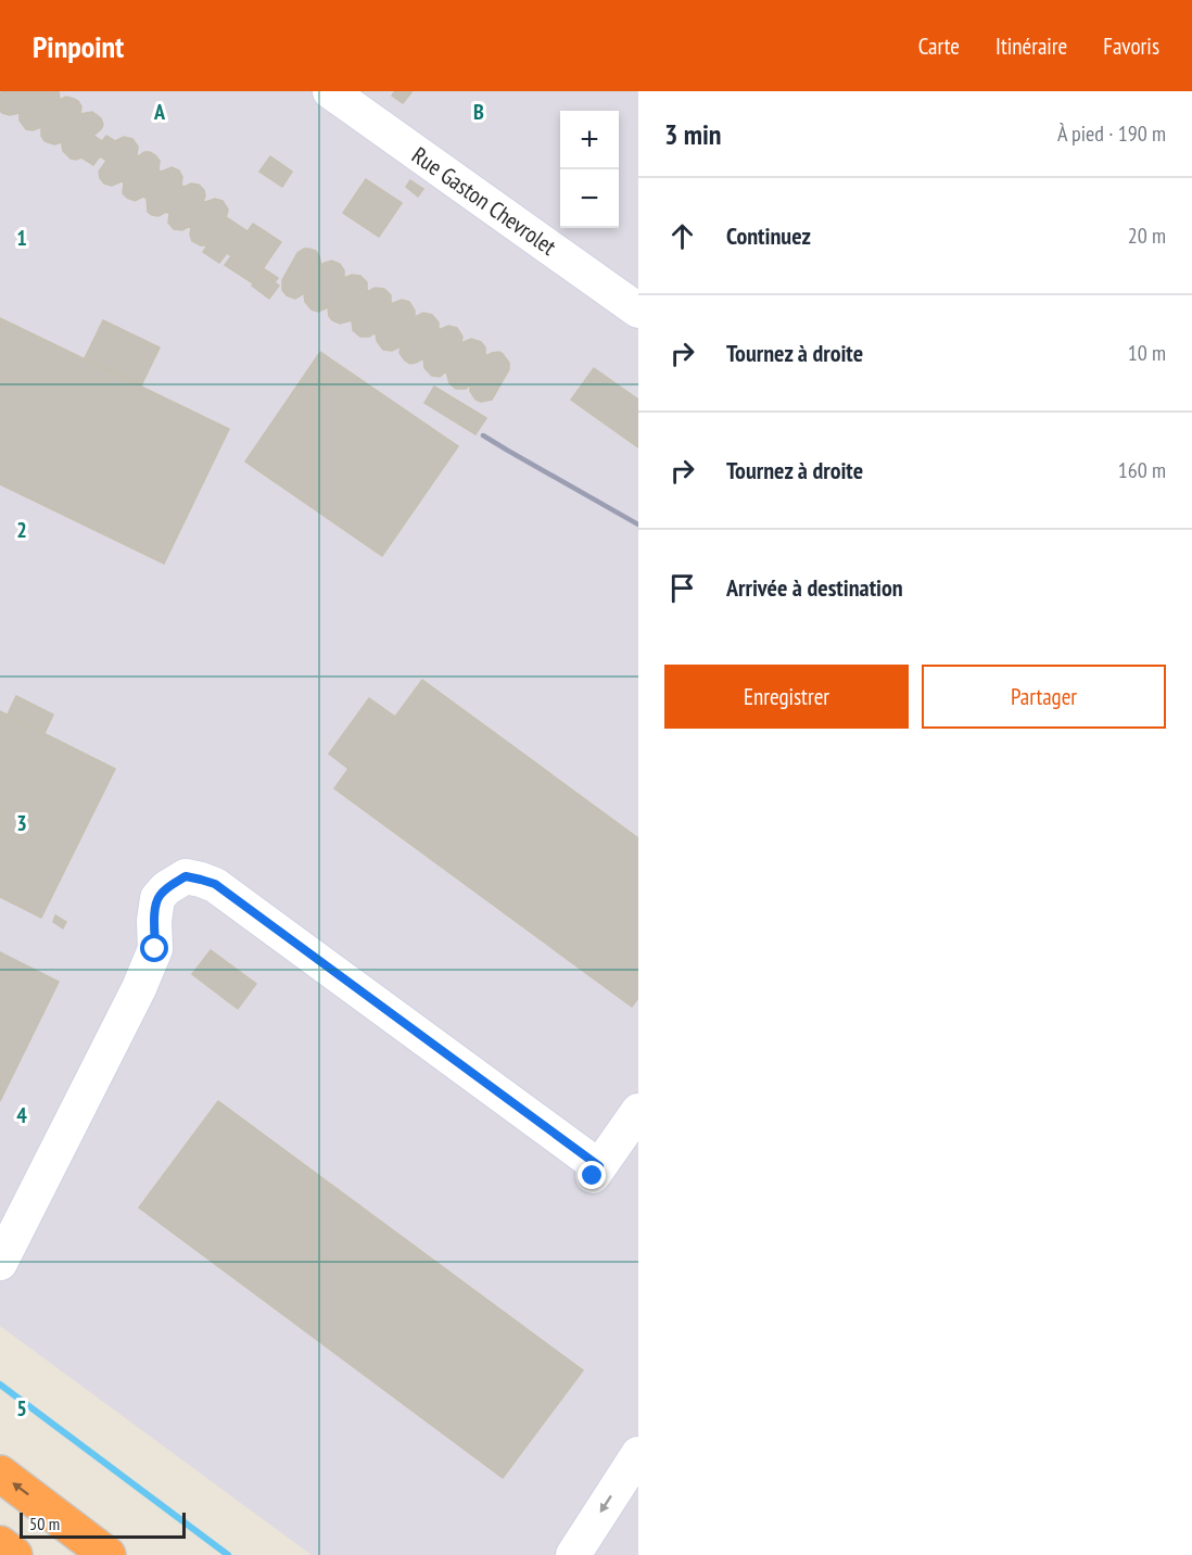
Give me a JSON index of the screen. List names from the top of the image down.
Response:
{
  "streets": {
    "street": ["Rue Gaston Chevrolet"]
  },
  "scale_bar": "50 m",
  "page": {
    "header": "Pinpoint",
    "nav": ["Carte", "Itinéraire", "Favoris"],
    "heading": ["3 min", "À pied · 190 m"],
    "map_buttons": ["+", "−"],
    "list": [
      ["Continuez", "20 m"],
      ["Tournez à droite", "10 m"],
      ["Tournez à droite", "160 m"],
      "Arrivée à destination"
    ],
    "buttons": ["Enregistrer", "Partager"],
    "scale": "50 m"
  },
  "grid": {
    "columns": ["A", "B"],
    "rows": [
      "1",
      "2",
      "3",
      "4",
      "5"
    ]
  }
}
